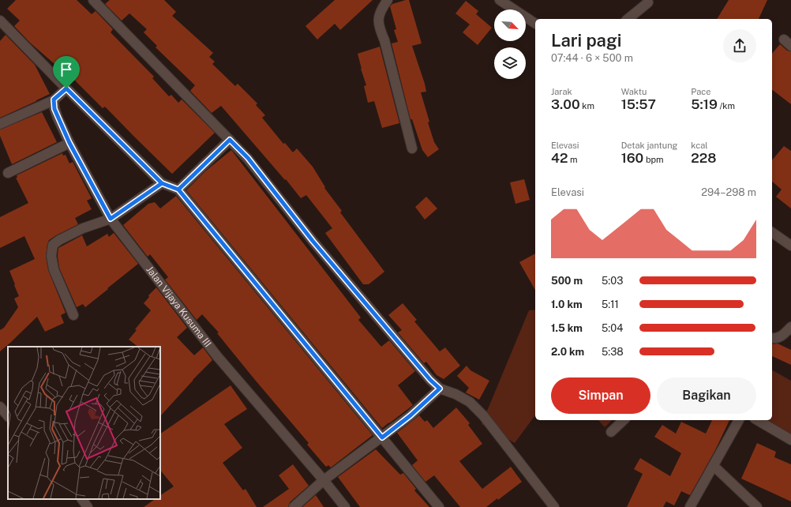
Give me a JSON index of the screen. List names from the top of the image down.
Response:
{
  "streets": {
    "street": ["Jalan Vijaya Kusuma III"]
  },
  "north": "bottom right",
  "page": {
    "heading": ["Lari pagi", "07:44 · 6 × 500 m"],
    "stats": [
      ["Jarak", "3.00 km"],
      ["Waktu", "15:57"],
      ["Pace", "5:19 /km"],
      ["Elevasi", "42 m"],
      ["Detak jantung", "160 bpm"],
      ["kcal", "228"]
    ],
    "chart": ["Elevasi", "294–298 m"],
    "list": [
      {
        "name": "500 m",
        "note": "5:03"
      },
      {
        "name": "1.0 km",
        "note": "5:11"
      },
      {
        "name": "1.5 km",
        "note": "5:04"
      },
      {
        "name": "2.0 km",
        "note": "5:38"
      }
    ],
    "buttons": ["Simpan", "Bagikan"]
  }
}
